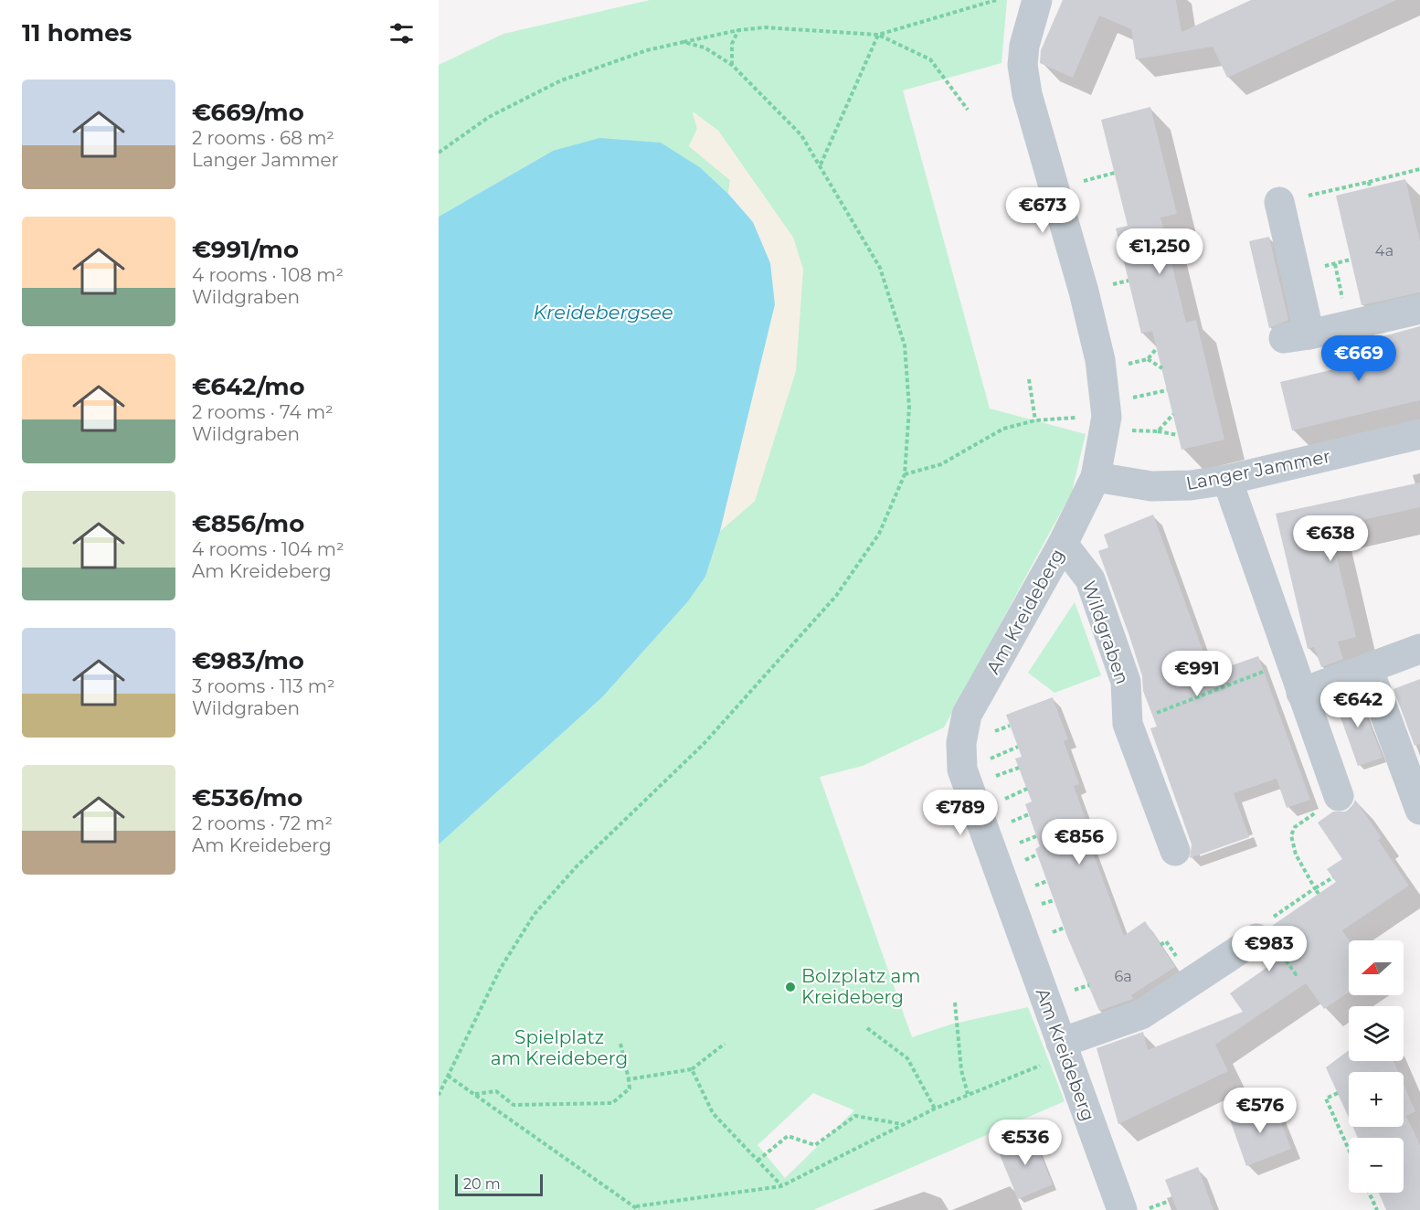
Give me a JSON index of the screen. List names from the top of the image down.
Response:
{
  "streets": {
    "street": ["Langer Jammer", "Am Kreideberg", "Wildgraben"]
  },
  "crossings": [
    ["Langer Jammer", "Am Kreideberg"],
    ["Am Kreideberg", "Wildgraben"]
  ],
  "water": ["Kreidebergsee"],
  "parks": ["Spielplatz am Kreideberg"],
  "places": ["Bolzplatz am Kreideberg"],
  "house_numbers": ["4a", "6a"],
  "scale_bar": "20 m",
  "north": "left",
  "page": {
    "heading": "11 homes",
    "list": [
      {
        "name": "€669/mo",
        "note": "2 rooms · 68 m² · Langer Jammer"
      },
      {
        "name": "€991/mo",
        "note": "4 rooms · 108 m² · Wildgraben"
      },
      {
        "name": "€642/mo",
        "note": "2 rooms · 74 m² · Wildgraben"
      },
      {
        "name": "€856/mo",
        "note": "4 rooms · 104 m² · Am Kreideberg"
      },
      {
        "name": "€983/mo",
        "note": "3 rooms · 113 m² · Wildgraben"
      },
      {
        "name": "€536/mo",
        "note": "2 rooms · 72 m² · Am Kreideberg"
      }
    ],
    "price": [
      "€673",
      "€1,250",
      "€669",
      "€638",
      "€991",
      "€642",
      "€789",
      "€856",
      "€983",
      "€576",
      "€536"
    ],
    "map_buttons": ["+", "−"],
    "scale": "20 m"
  }
}
